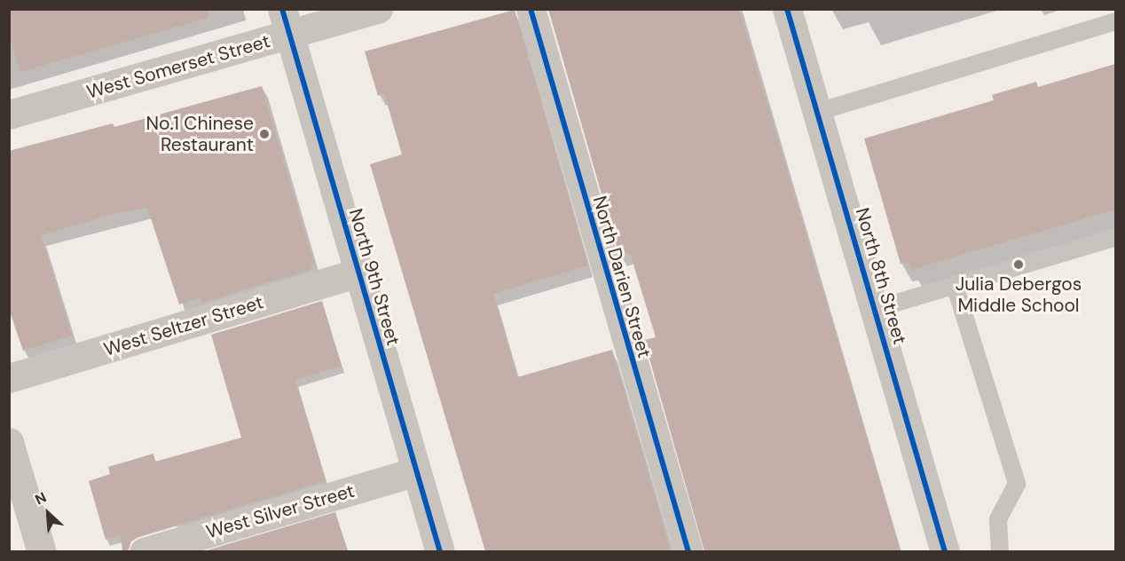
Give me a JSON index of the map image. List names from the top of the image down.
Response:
{
  "streets": {
    "street": [
      "West Somerset Street",
      "North 8th Street",
      "North 9th Street",
      "North Darien Street",
      "West Seltzer Street",
      "West Silver Street"
    ]
  },
  "crossings": [
    ["West Somerset Street", "North 9th Street"],
    ["North 9th Street", "West Seltzer Street"],
    ["North 9th Street", "West Silver Street"]
  ],
  "places": ["No.1 Chinese Restaurant", "Julia Debergos Middle School"],
  "north": "top left"
}
